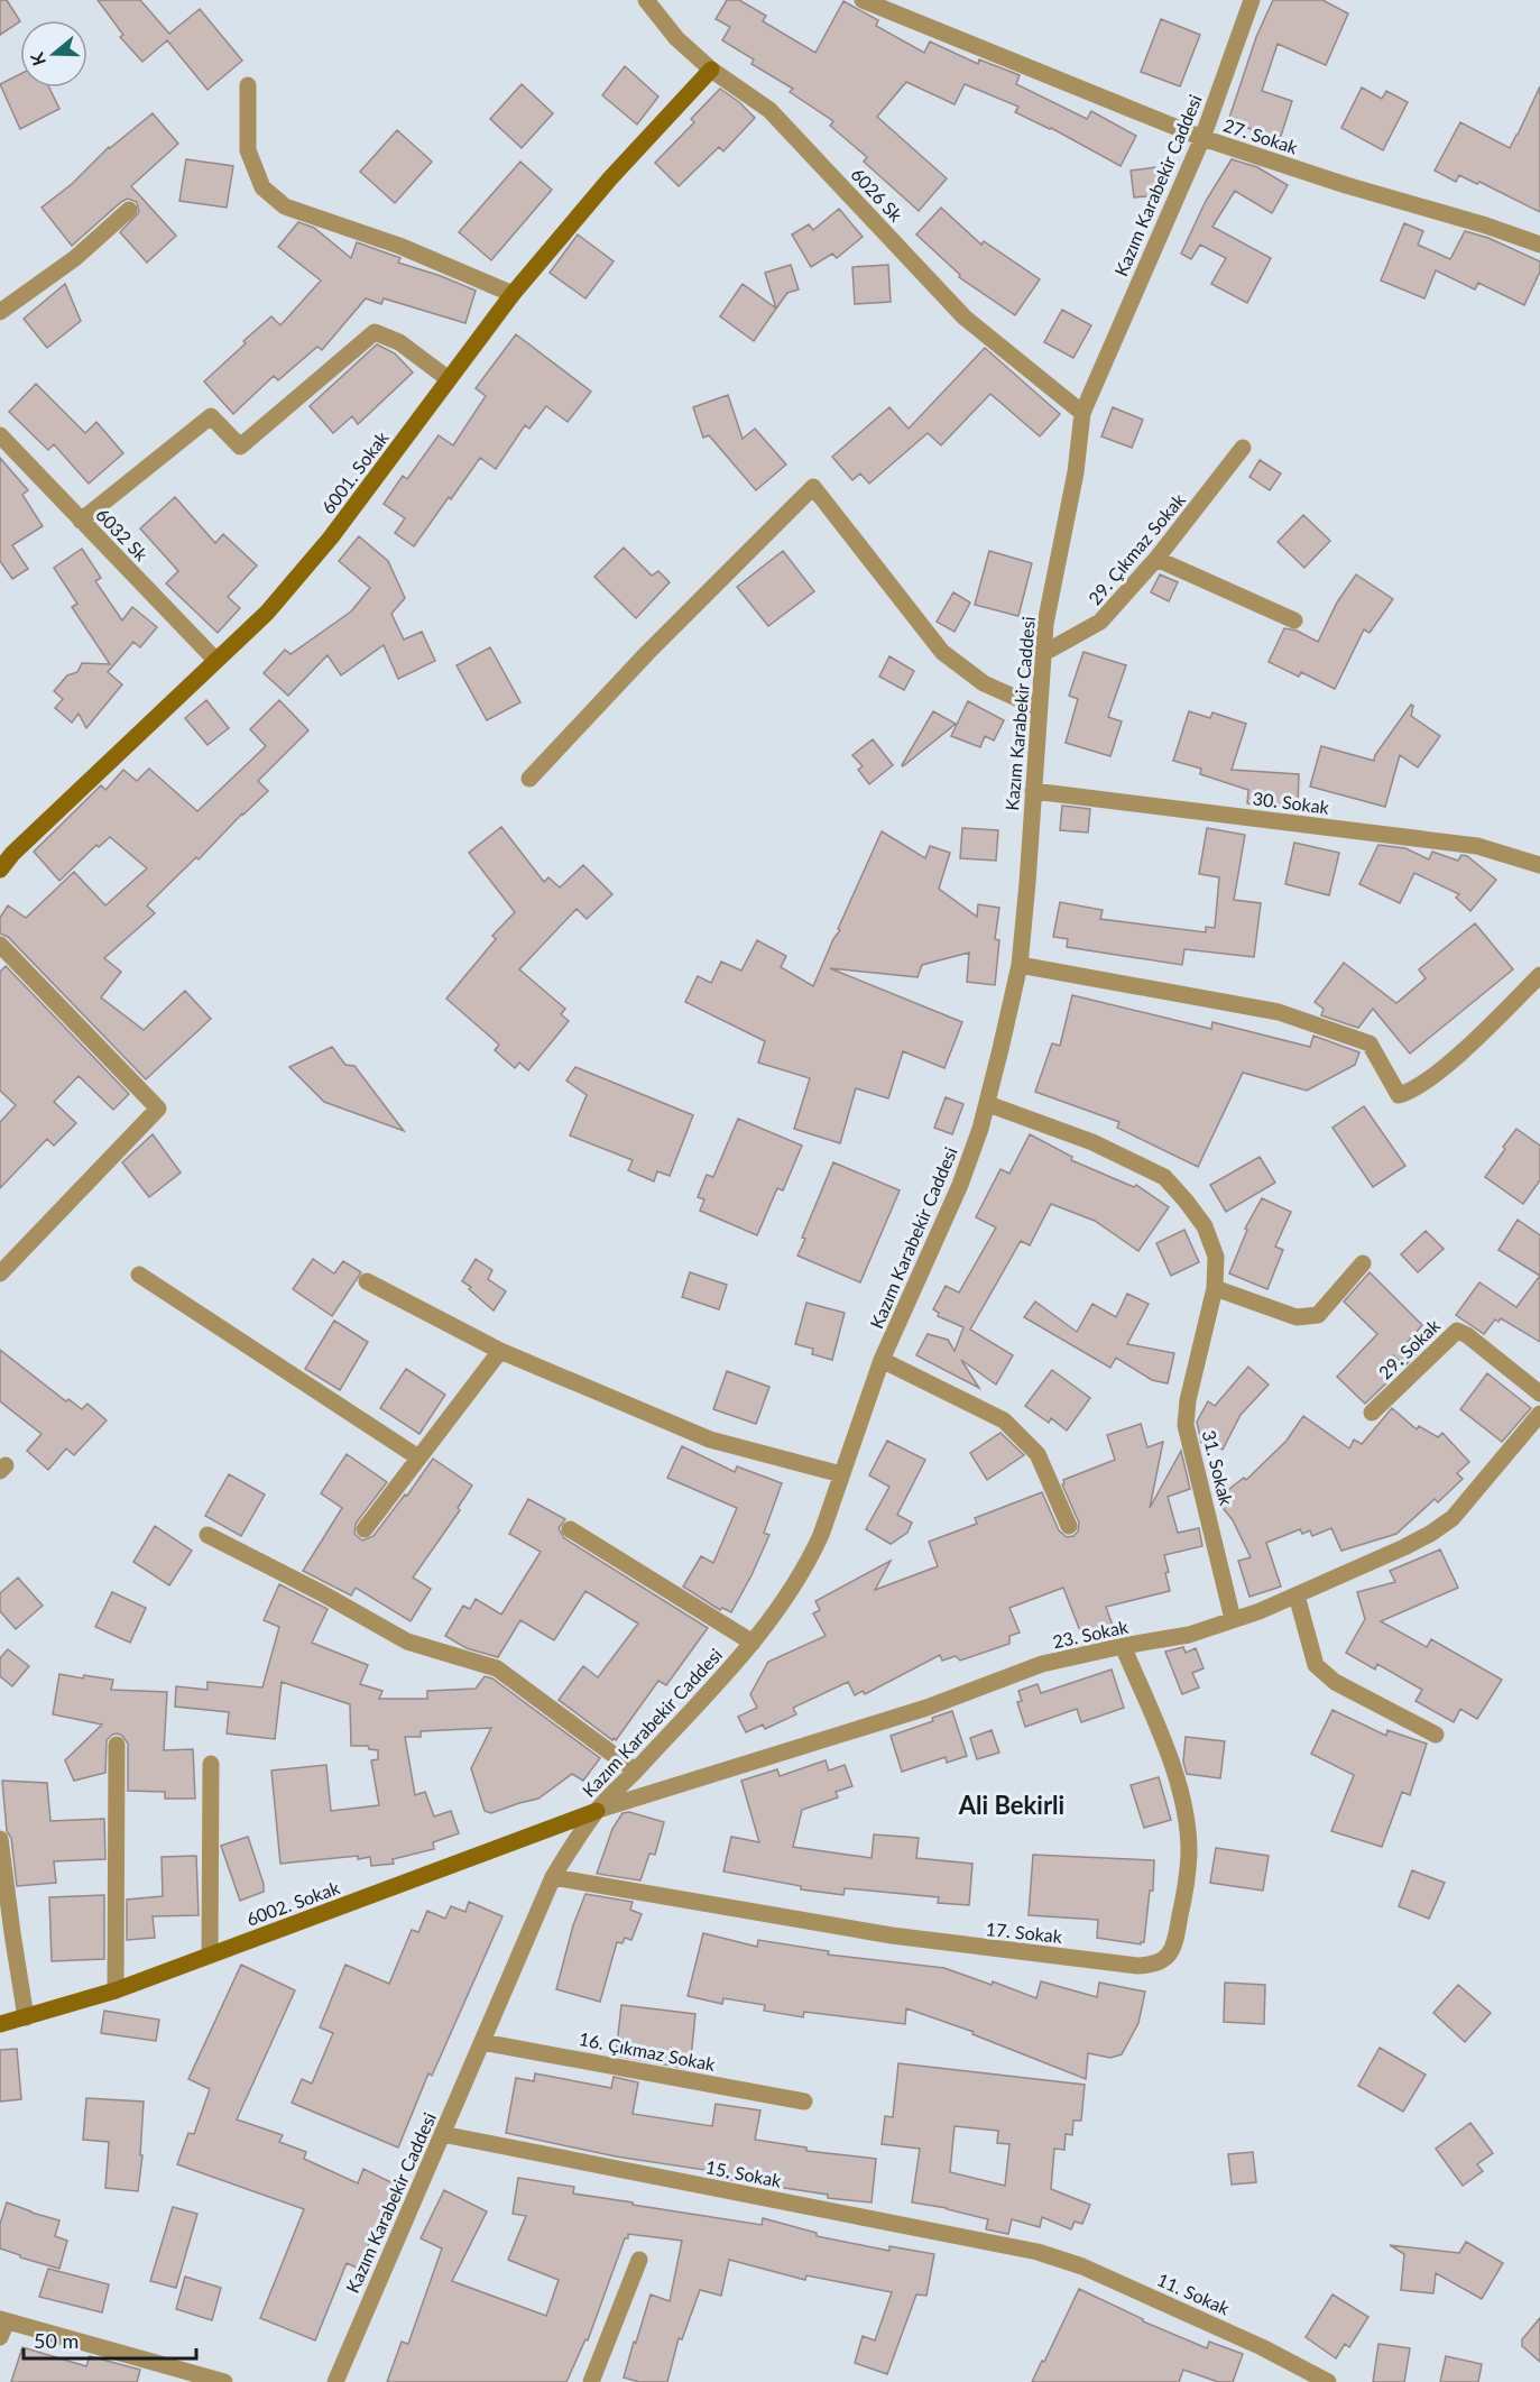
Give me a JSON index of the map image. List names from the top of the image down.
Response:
{
  "streets": {
    "street": [
      "27. Sokak",
      "Kazım Karabekir Caddesi",
      "6026 Sk",
      "6001. Sokak",
      "6032 Sk",
      "29. Çıkmaz Sokak",
      "30. Sokak",
      "29. Sokak",
      "31. Sokak",
      "23. Sokak",
      "6002. Sokak",
      "17. Sokak",
      "16. Çıkmaz Sokak",
      "15. Sokak",
      "11. Sokak"
    ]
  },
  "crossings": [
    ["27. Sokak", "Kazım Karabekir Caddesi"],
    ["Kazım Karabekir Caddesi", "6026 Sk"],
    ["Kazım Karabekir Caddesi", "29. Çıkmaz Sokak"],
    ["Kazım Karabekir Caddesi", "30. Sokak"],
    ["Kazım Karabekir Caddesi", "31. Sokak"],
    ["Kazım Karabekir Caddesi", "23. Sokak"],
    ["Kazım Karabekir Caddesi", "6002. Sokak"],
    ["Kazım Karabekir Caddesi", "17. Sokak"],
    ["Kazım Karabekir Caddesi", "16. Çıkmaz Sokak"],
    ["Kazım Karabekir Caddesi", "15. Sokak"],
    ["6026 Sk", "6001. Sokak"],
    ["6001. Sokak", "6032 Sk"],
    ["31. Sokak", "23. Sokak"],
    ["23. Sokak", "6002. Sokak"],
    ["23. Sokak", "17. Sokak"],
    ["15. Sokak", "11. Sokak"]
  ],
  "districts": ["Ali Bekirli"],
  "scale_bar": "50 m",
  "north": "left"
}
